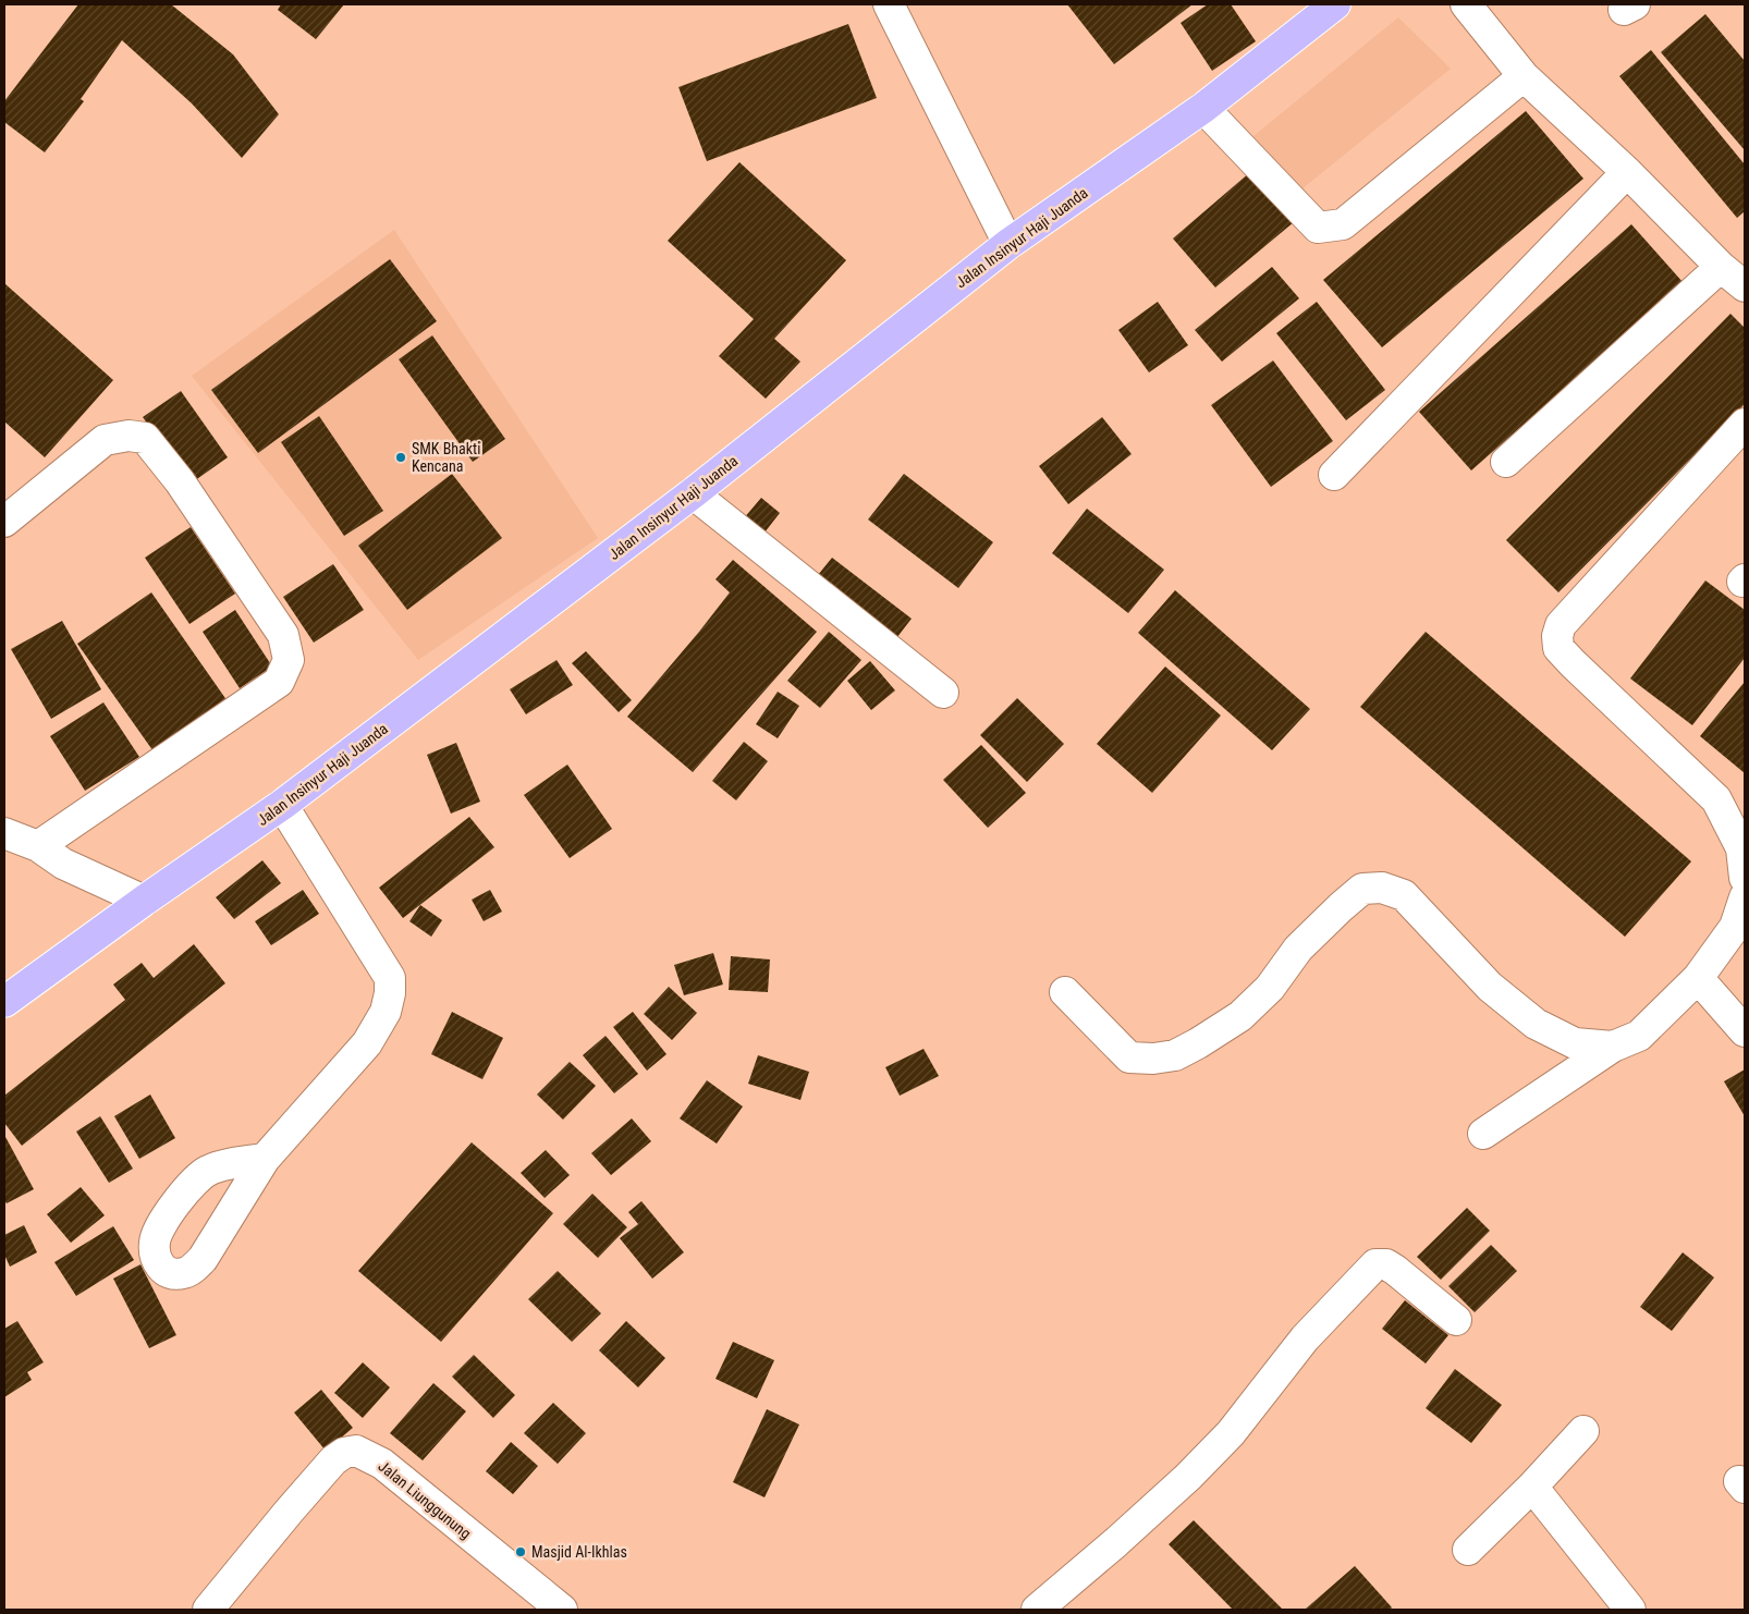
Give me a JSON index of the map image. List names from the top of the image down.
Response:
{
  "streets": {
    "main road": ["Jalan Insinyur Haji Juanda"],
    "street": ["Jalan Liunggunung"]
  },
  "places": ["SMK Bhakti Kencana", "Masjid Al-Ikhlas"]
}
